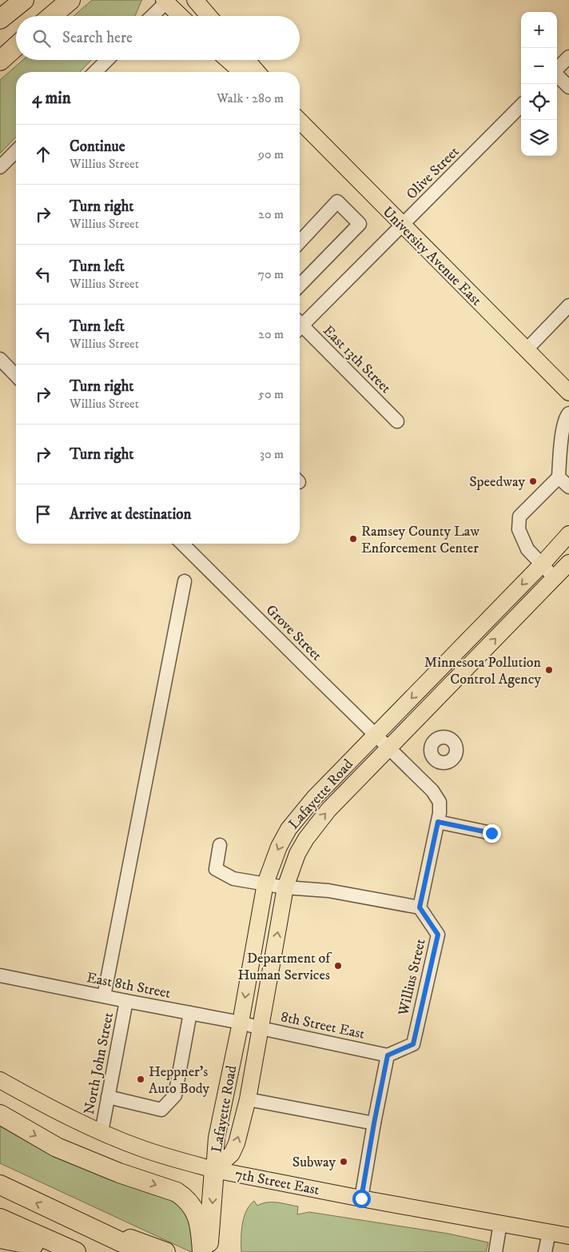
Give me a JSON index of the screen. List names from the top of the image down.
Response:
{
  "streets": {
    "main road": ["University Avenue East", "Lafayette Road", "7th Street East"],
    "street": [
      "Olive Street",
      "East 13th Street",
      "Grove Street",
      "Willius Street",
      "East 8th Street",
      "8th Street East",
      "North John Street"
    ]
  },
  "crossings": [
    ["Olive Street", "University Avenue East"],
    ["Grove Street", "Lafayette Road"],
    ["Lafayette Road", "East 8th Street"],
    ["Lafayette Road", "8th Street East"],
    ["Lafayette Road", "7th Street East"],
    ["Willius Street", "8th Street East"],
    ["East 8th Street", "8th Street East"],
    ["East 8th Street", "North John Street"],
    ["North John Street", "7th Street East"]
  ],
  "places": [
    "Speedway",
    "Ramsey County Law Enforcement Center",
    "Minnesota Pollution Control Agency",
    "Department of Human Services",
    "Heppner's Auto Body",
    "Subway"
  ],
  "page": {
    "map_buttons": ["+", "−"],
    "search": "Search here",
    "heading": ["4 min", "Walk · 280 m"],
    "list": [
      ["Continue", "Willius Street", "90 m"],
      ["Turn right", "Willius Street", "20 m"],
      ["Turn left", "Willius Street", "70 m"],
      ["Turn left", "Willius Street", "20 m"],
      ["Turn right", "Willius Street", "50 m"],
      ["Turn right", "30 m"],
      "Arrive at destination"
    ]
  }
}
